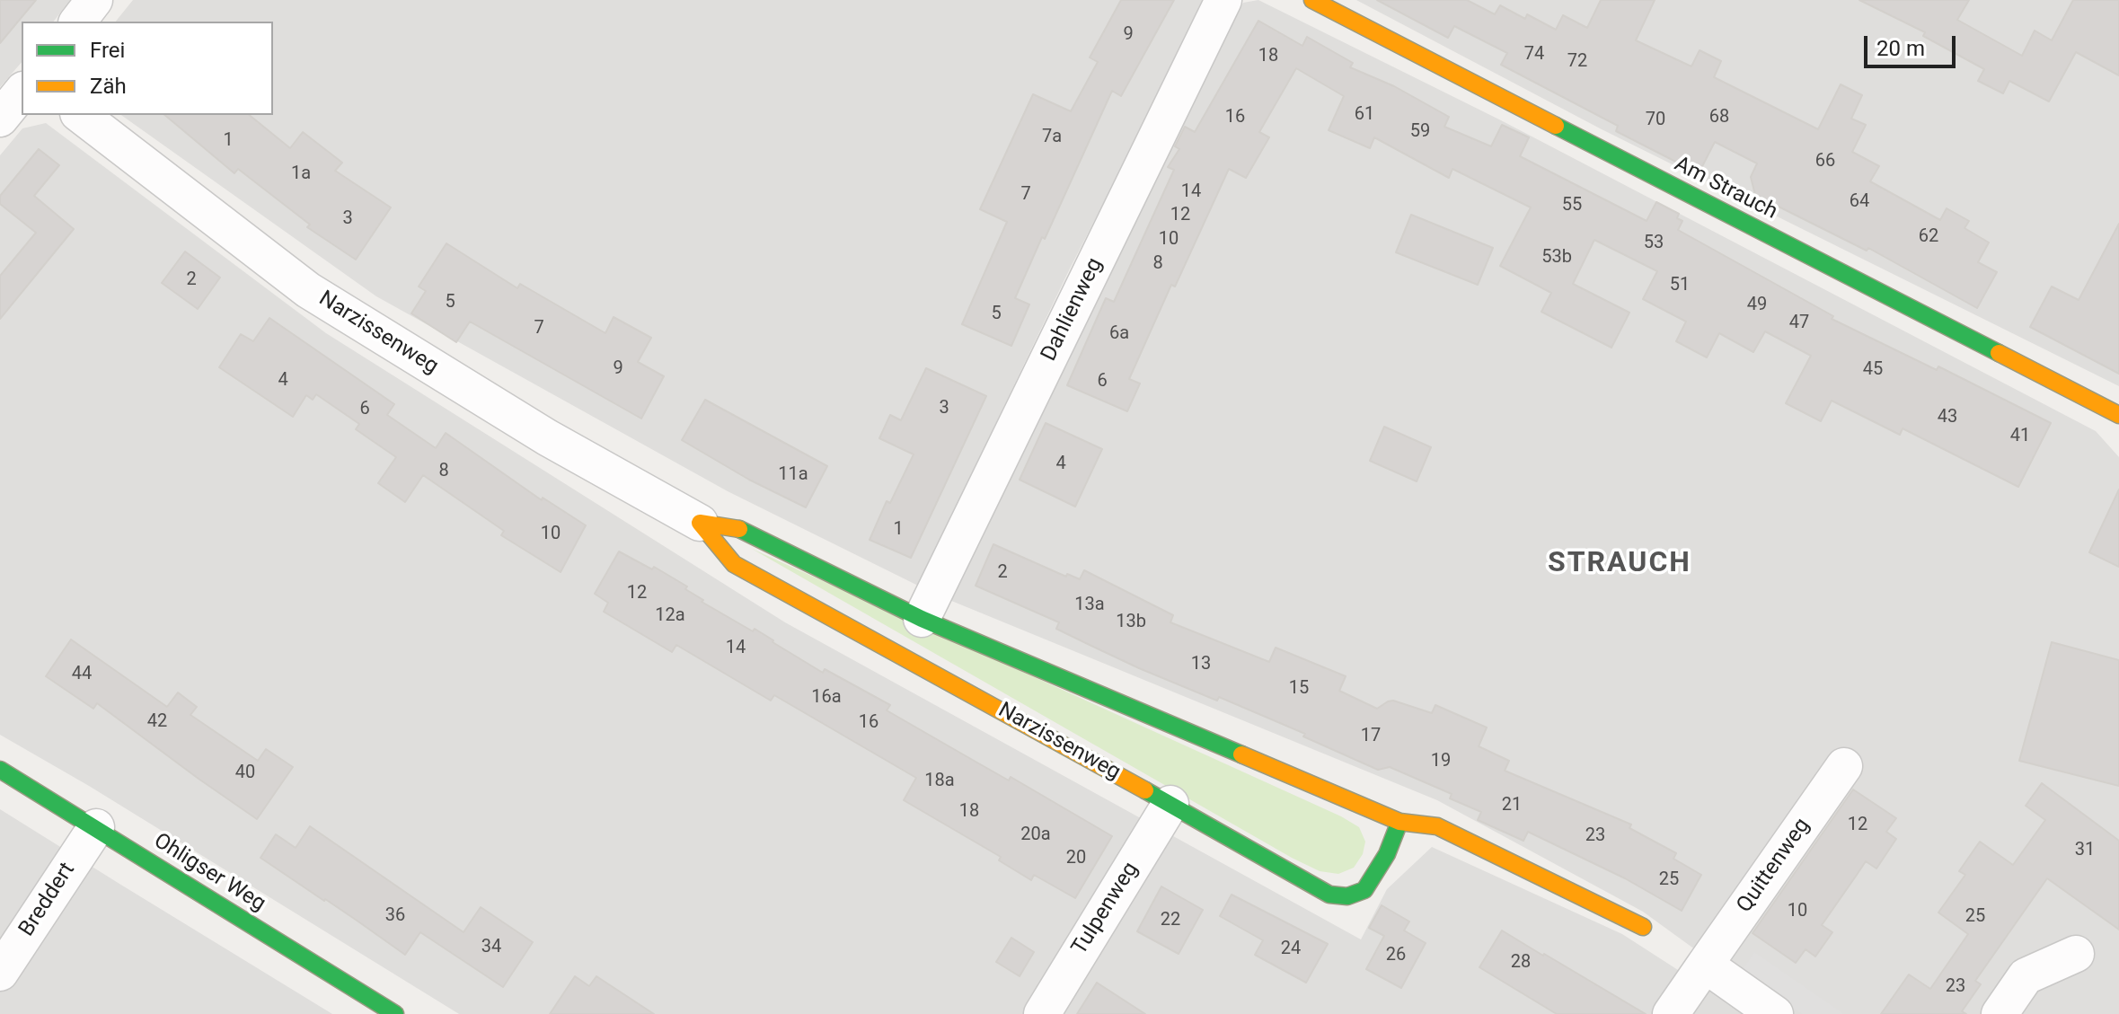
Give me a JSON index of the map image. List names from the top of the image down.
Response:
{
  "streets": {
    "street": [
      "Am Strauch",
      "Dahlienweg",
      "Narzissenweg",
      "Quittenweg",
      "Ohligser Weg",
      "Breddert",
      "Tulpenweg"
    ]
  },
  "crossings": [
    ["Dahlienweg", "Narzissenweg"],
    ["Narzissenweg", "Tulpenweg"],
    ["Ohligser Weg", "Breddert"]
  ],
  "districts": ["STRAUCH"],
  "house_numbers": [
    "9",
    "74",
    "18",
    "72",
    "61",
    "16",
    "68",
    "70",
    "59",
    "7a",
    "1",
    "66",
    "1a",
    "14",
    "7",
    "64",
    "55",
    "12",
    "3",
    "62",
    "10",
    "53",
    "53b",
    "8",
    "2",
    "51",
    "5",
    "49",
    "5",
    "47",
    "7",
    "6a",
    "9",
    "45",
    "4",
    "6",
    "3",
    "6",
    "43",
    "41",
    "4",
    "8",
    "11a",
    "1",
    "10",
    "2",
    "12",
    "13a",
    "12a",
    "13b",
    "14",
    "13",
    "44",
    "15",
    "16a",
    "42",
    "16",
    "17",
    "19",
    "40",
    "18a",
    "21",
    "18",
    "12",
    "20a",
    "23",
    "31",
    "20",
    "25",
    "10",
    "36",
    "25",
    "22",
    "34",
    "24",
    "26",
    "28",
    "23"
  ],
  "legend": ["Frei", "Zäh"],
  "scale_bar": "20 m"
}
